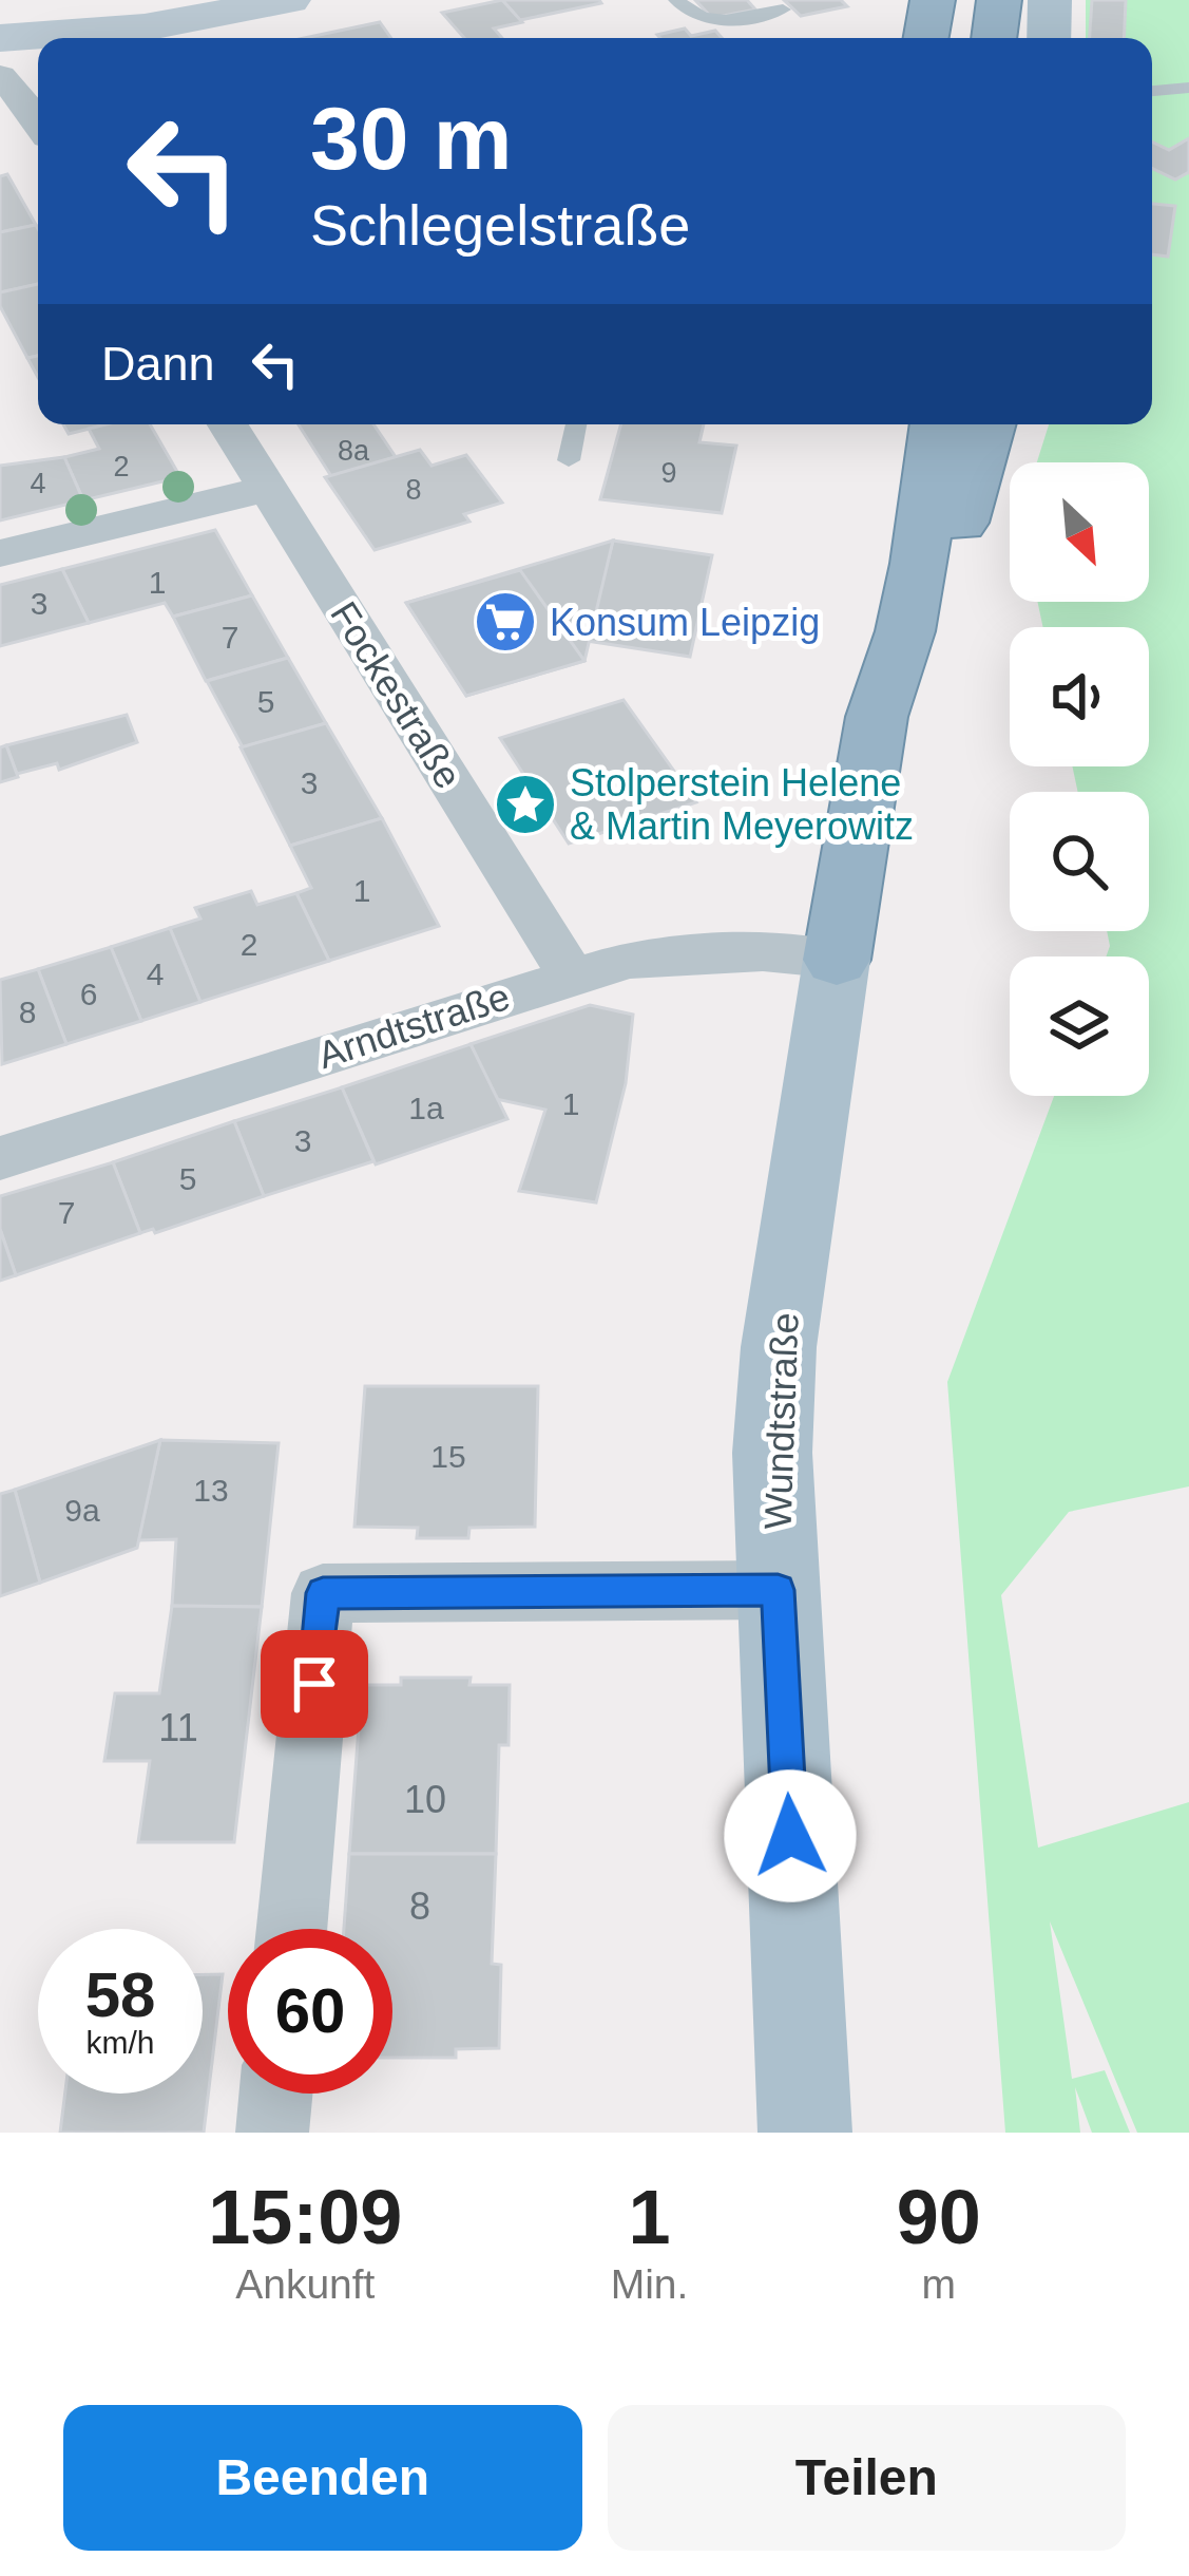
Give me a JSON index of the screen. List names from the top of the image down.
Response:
{
  "streets": {
    "highway": ["Wundtstraße"],
    "street": ["Fockestraße", "Arndtstraße"]
  },
  "crossings": [
    ["Fockestraße", "Arndtstraße"],
    ["Arndtstraße", "Wundtstraße"]
  ],
  "places": {
    "supermarket": ["Konsum Leipzig"],
    "place": ["Stolperstein Helene & Martin Meyerowitz"]
  },
  "house_numbers": [
    "8a",
    "2",
    "9",
    "4",
    "8",
    "1",
    "3",
    "7",
    "5",
    "3",
    "1",
    "2",
    "4",
    "6",
    "8",
    "1",
    "1a",
    "3",
    "5",
    "7",
    "15",
    "13",
    "9a",
    "11",
    "10",
    "8"
  ],
  "north": "bottom right",
  "page": {
    "turn": ["30 m", "Schlegelstraße"],
    "then": "Dann",
    "speed": "58 km/h",
    "limit": "60",
    "eta": [
      "15:09",
      "Ankunft",
      "1",
      "Min.",
      "90",
      "m"
    ],
    "buttons": ["Beenden", "Teilen"]
  }
}
